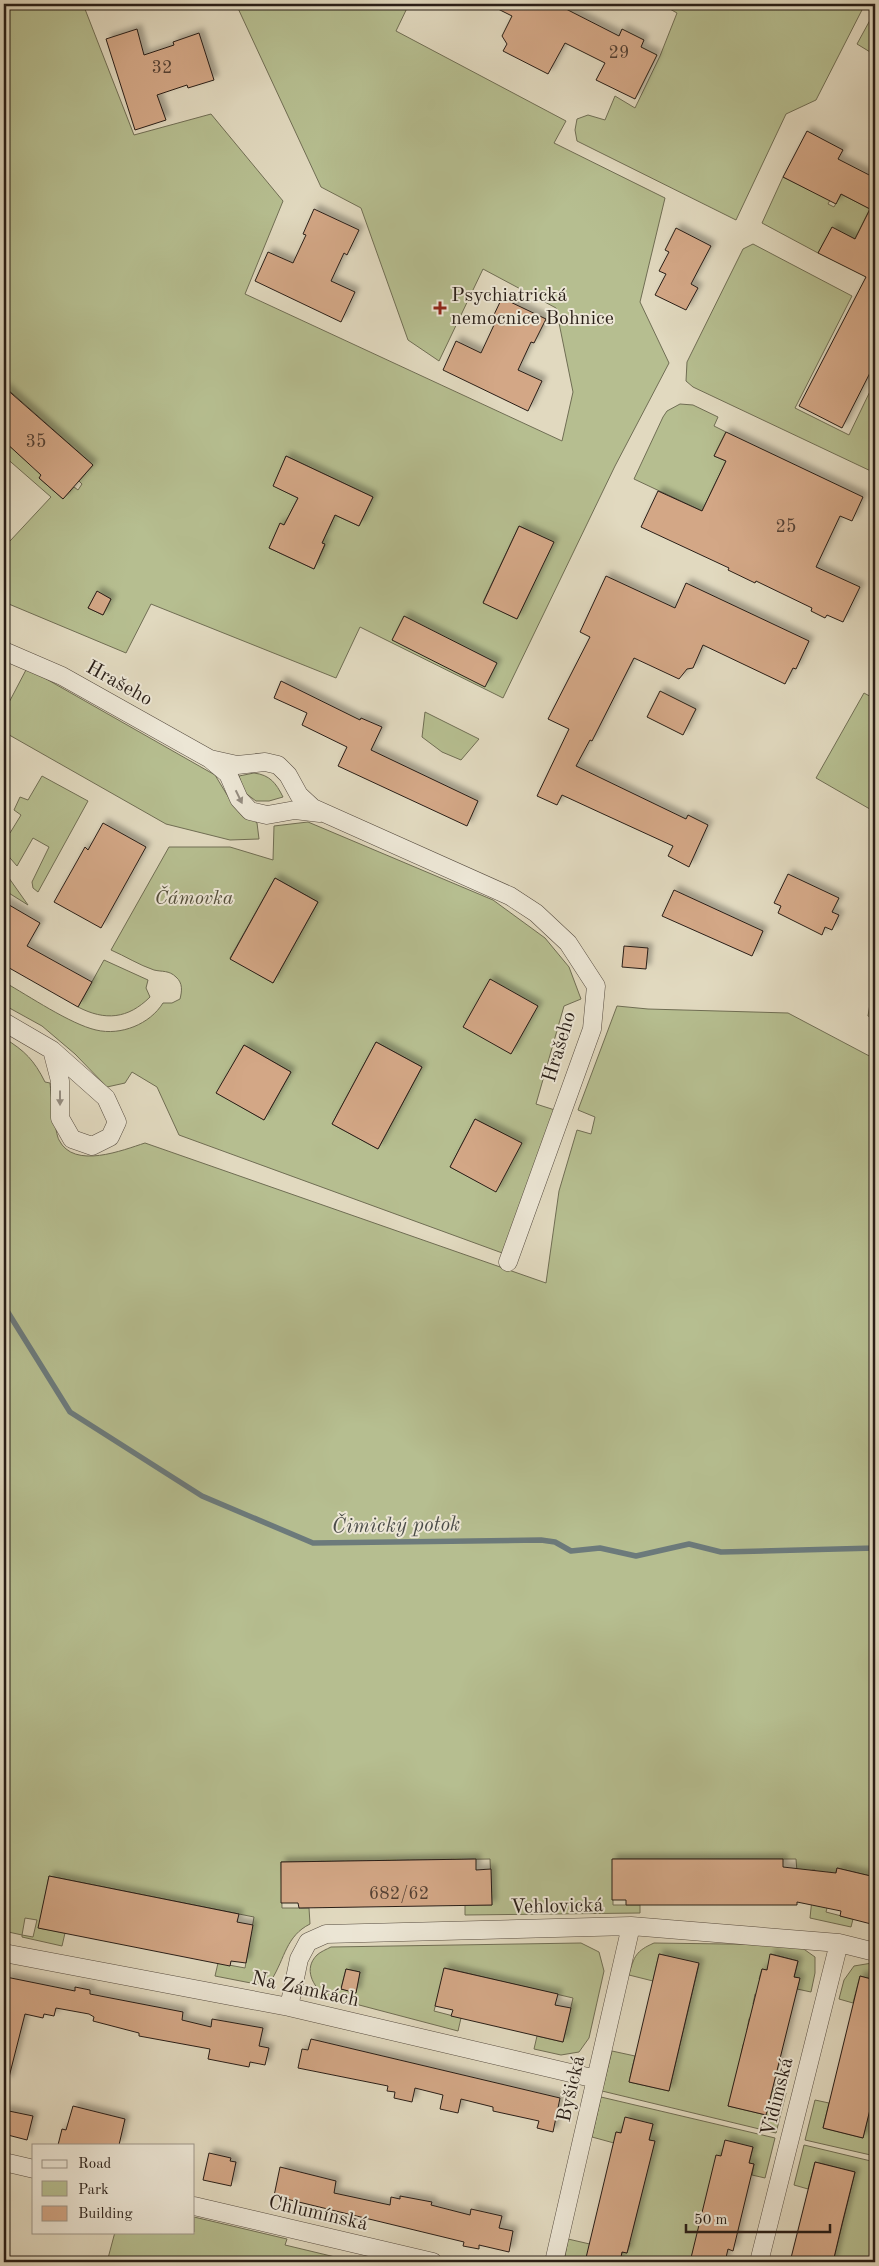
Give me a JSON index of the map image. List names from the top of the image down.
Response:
{
  "streets": {
    "street": [
      "Hrašeho",
      "Vehlovická",
      "Na Zámkách",
      "Byšická",
      "Vidimská",
      "Chlumínská"
    ]
  },
  "crossings": [
    ["Vehlovická", "Na Zámkách"],
    ["Vehlovická", "Byšická"],
    ["Vehlovická", "Vidimská"],
    ["Na Zámkách", "Byšická"]
  ],
  "water": ["Čimický potok"],
  "parks": ["Čámovka"],
  "places": {
    "health": ["Psychiatrická nemocnice Bohnice"]
  },
  "house_numbers": [
    "29",
    "32",
    "35",
    "25",
    "682/62"
  ],
  "legend": ["Road", "Park", "Building"],
  "scale_bar": "50 m"
}
